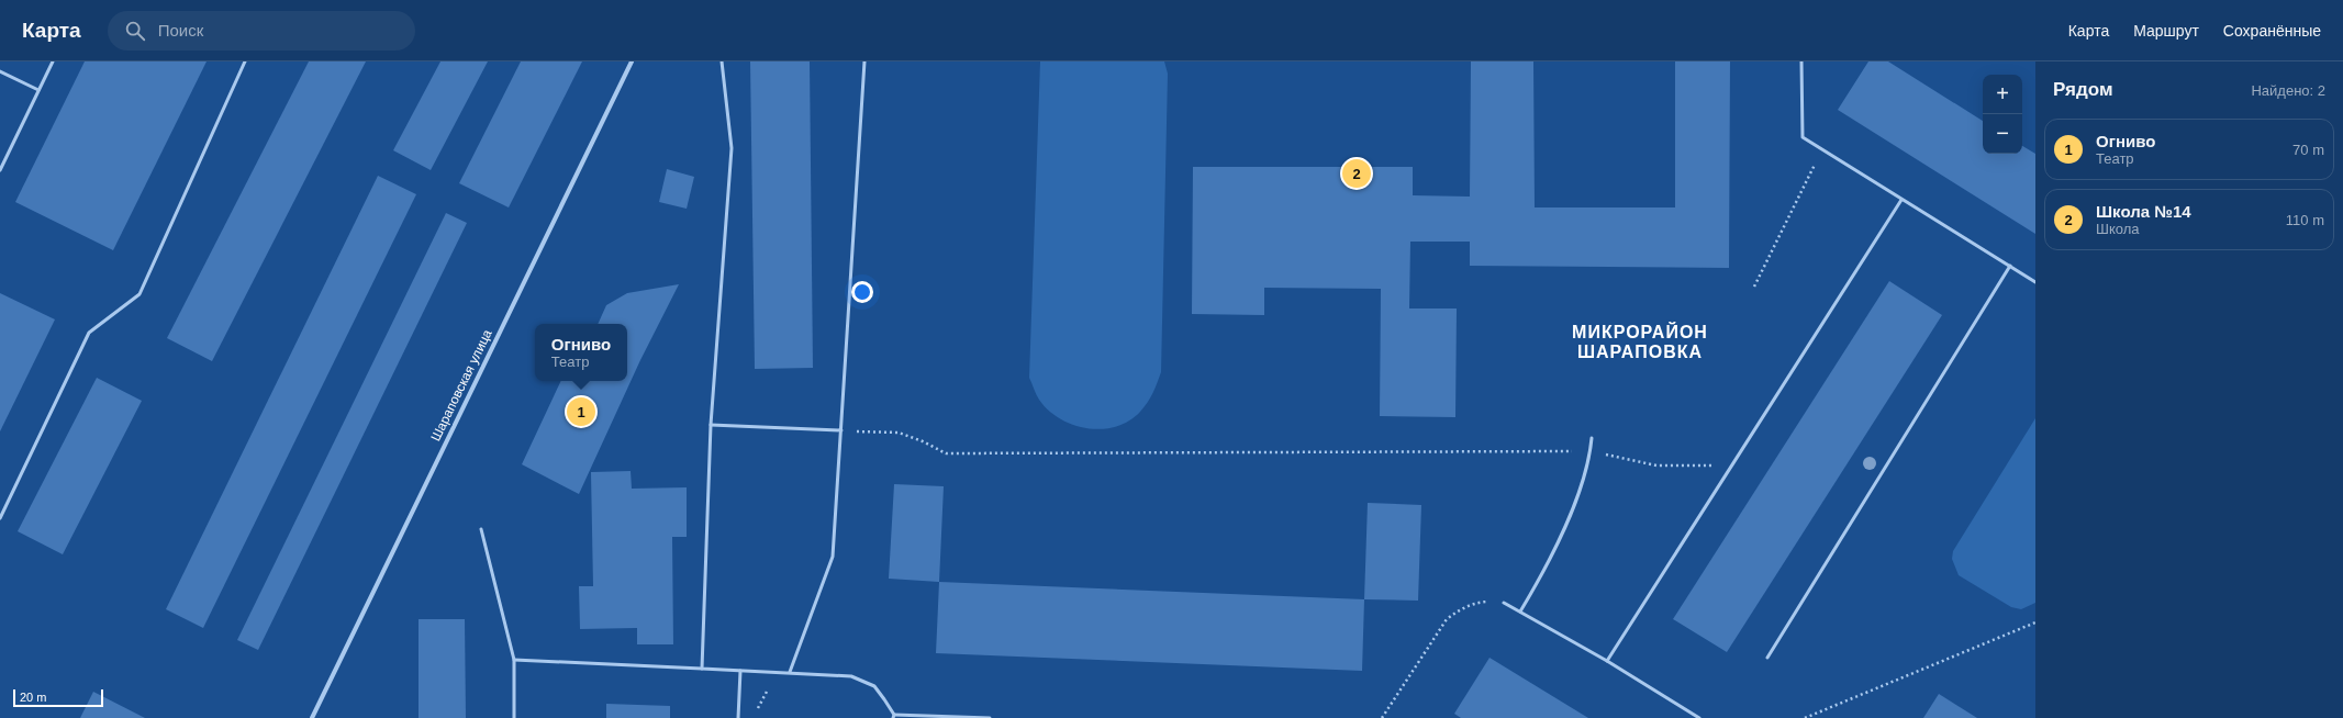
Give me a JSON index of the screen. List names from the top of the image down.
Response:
{
  "streets": {
    "street": ["Шараповская улица"]
  },
  "districts": ["МИКРОРАЙОН ШАРАПОВКА"],
  "scale_bar": "20 m",
  "page": {
    "header": "Карта",
    "search": "Поиск",
    "nav": ["Карта", "Маршрут", "Сохранённые"],
    "heading": ["Рядом", "Найдено: 2"],
    "map_buttons": ["+", "−"],
    "list": [
      {
        "mark": "1",
        "name": "Огниво",
        "note": "Театр",
        "value": "70 m"
      },
      {
        "mark": "2",
        "name": "Школа №14",
        "note": "Школа",
        "value": "110 m"
      }
    ],
    "pins": ["2", "1"],
    "popup": ["Огниво", "Театр"],
    "scale": "20 m"
  }
}
